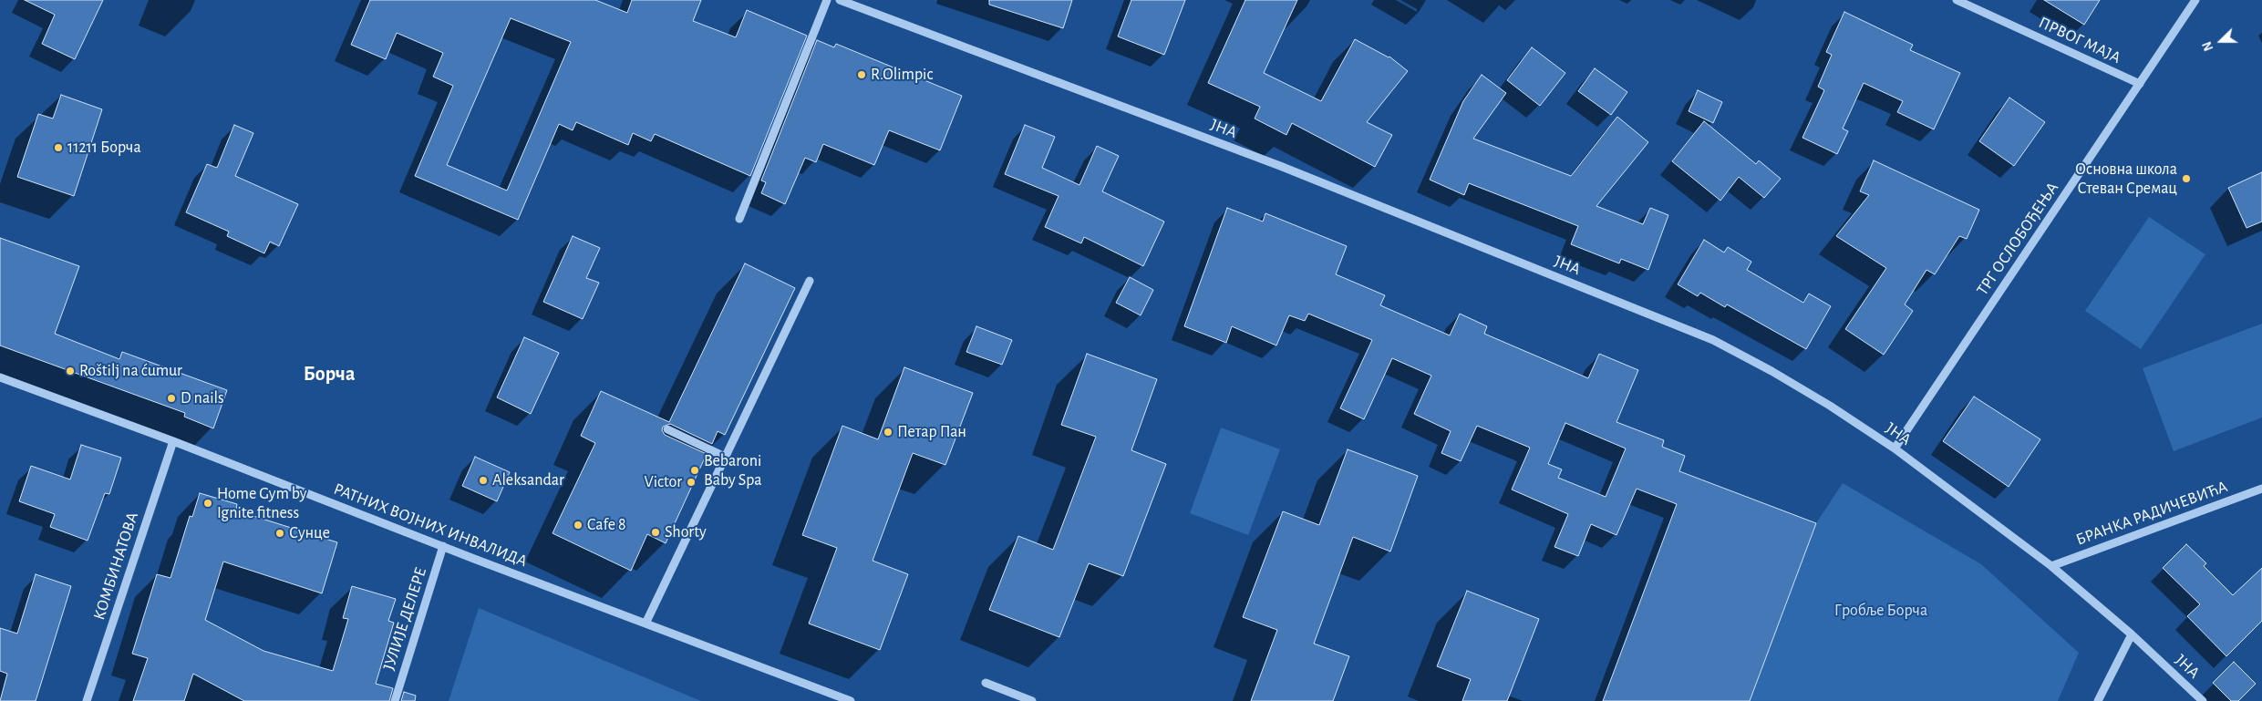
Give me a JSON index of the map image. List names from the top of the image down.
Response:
{
  "streets": {
    "street": [
      "ПРВОГ МАЈА",
      "ЈНА",
      "ТРГ ОСЛОБОЂЕЊА",
      "БРАНКА РАДИЧЕВИЋА",
      "РАТНИХ ВОЈНИХ ИНВАЛИДА",
      "КОМБИНАТОВА",
      "ЈУЛИЈЕ ДЕЛЕРЕ"
    ]
  },
  "crossings": [
    ["ПРВОГ МАЈА", "ТРГ ОСЛОБОЂЕЊА"],
    ["ЈНА", "ТРГ ОСЛОБОЂЕЊА"],
    ["ЈНА", "БРАНКА РАДИЧЕВИЋА"],
    ["РАТНИХ ВОЈНИХ ИНВАЛИДА", "КОМБИНАТОВА"],
    ["РАТНИХ ВОЈНИХ ИНВАЛИДА", "ЈУЛИЈЕ ДЕЛЕРЕ"]
  ],
  "districts": ["Борча"],
  "parks": ["Гробље Борча"],
  "places": [
    "R.Olimpic",
    "11211 Борча",
    "Основна школа Стеван Сремац",
    "Roštilj na ćumur",
    "D nails",
    "Петар Пан",
    "Bebaroni Baby Spa",
    "Aleksandar",
    "Victor",
    "Home Gym by Ignite fitness",
    "Cafe 8",
    "Shorty",
    "Сунце"
  ],
  "north": "left"
}
